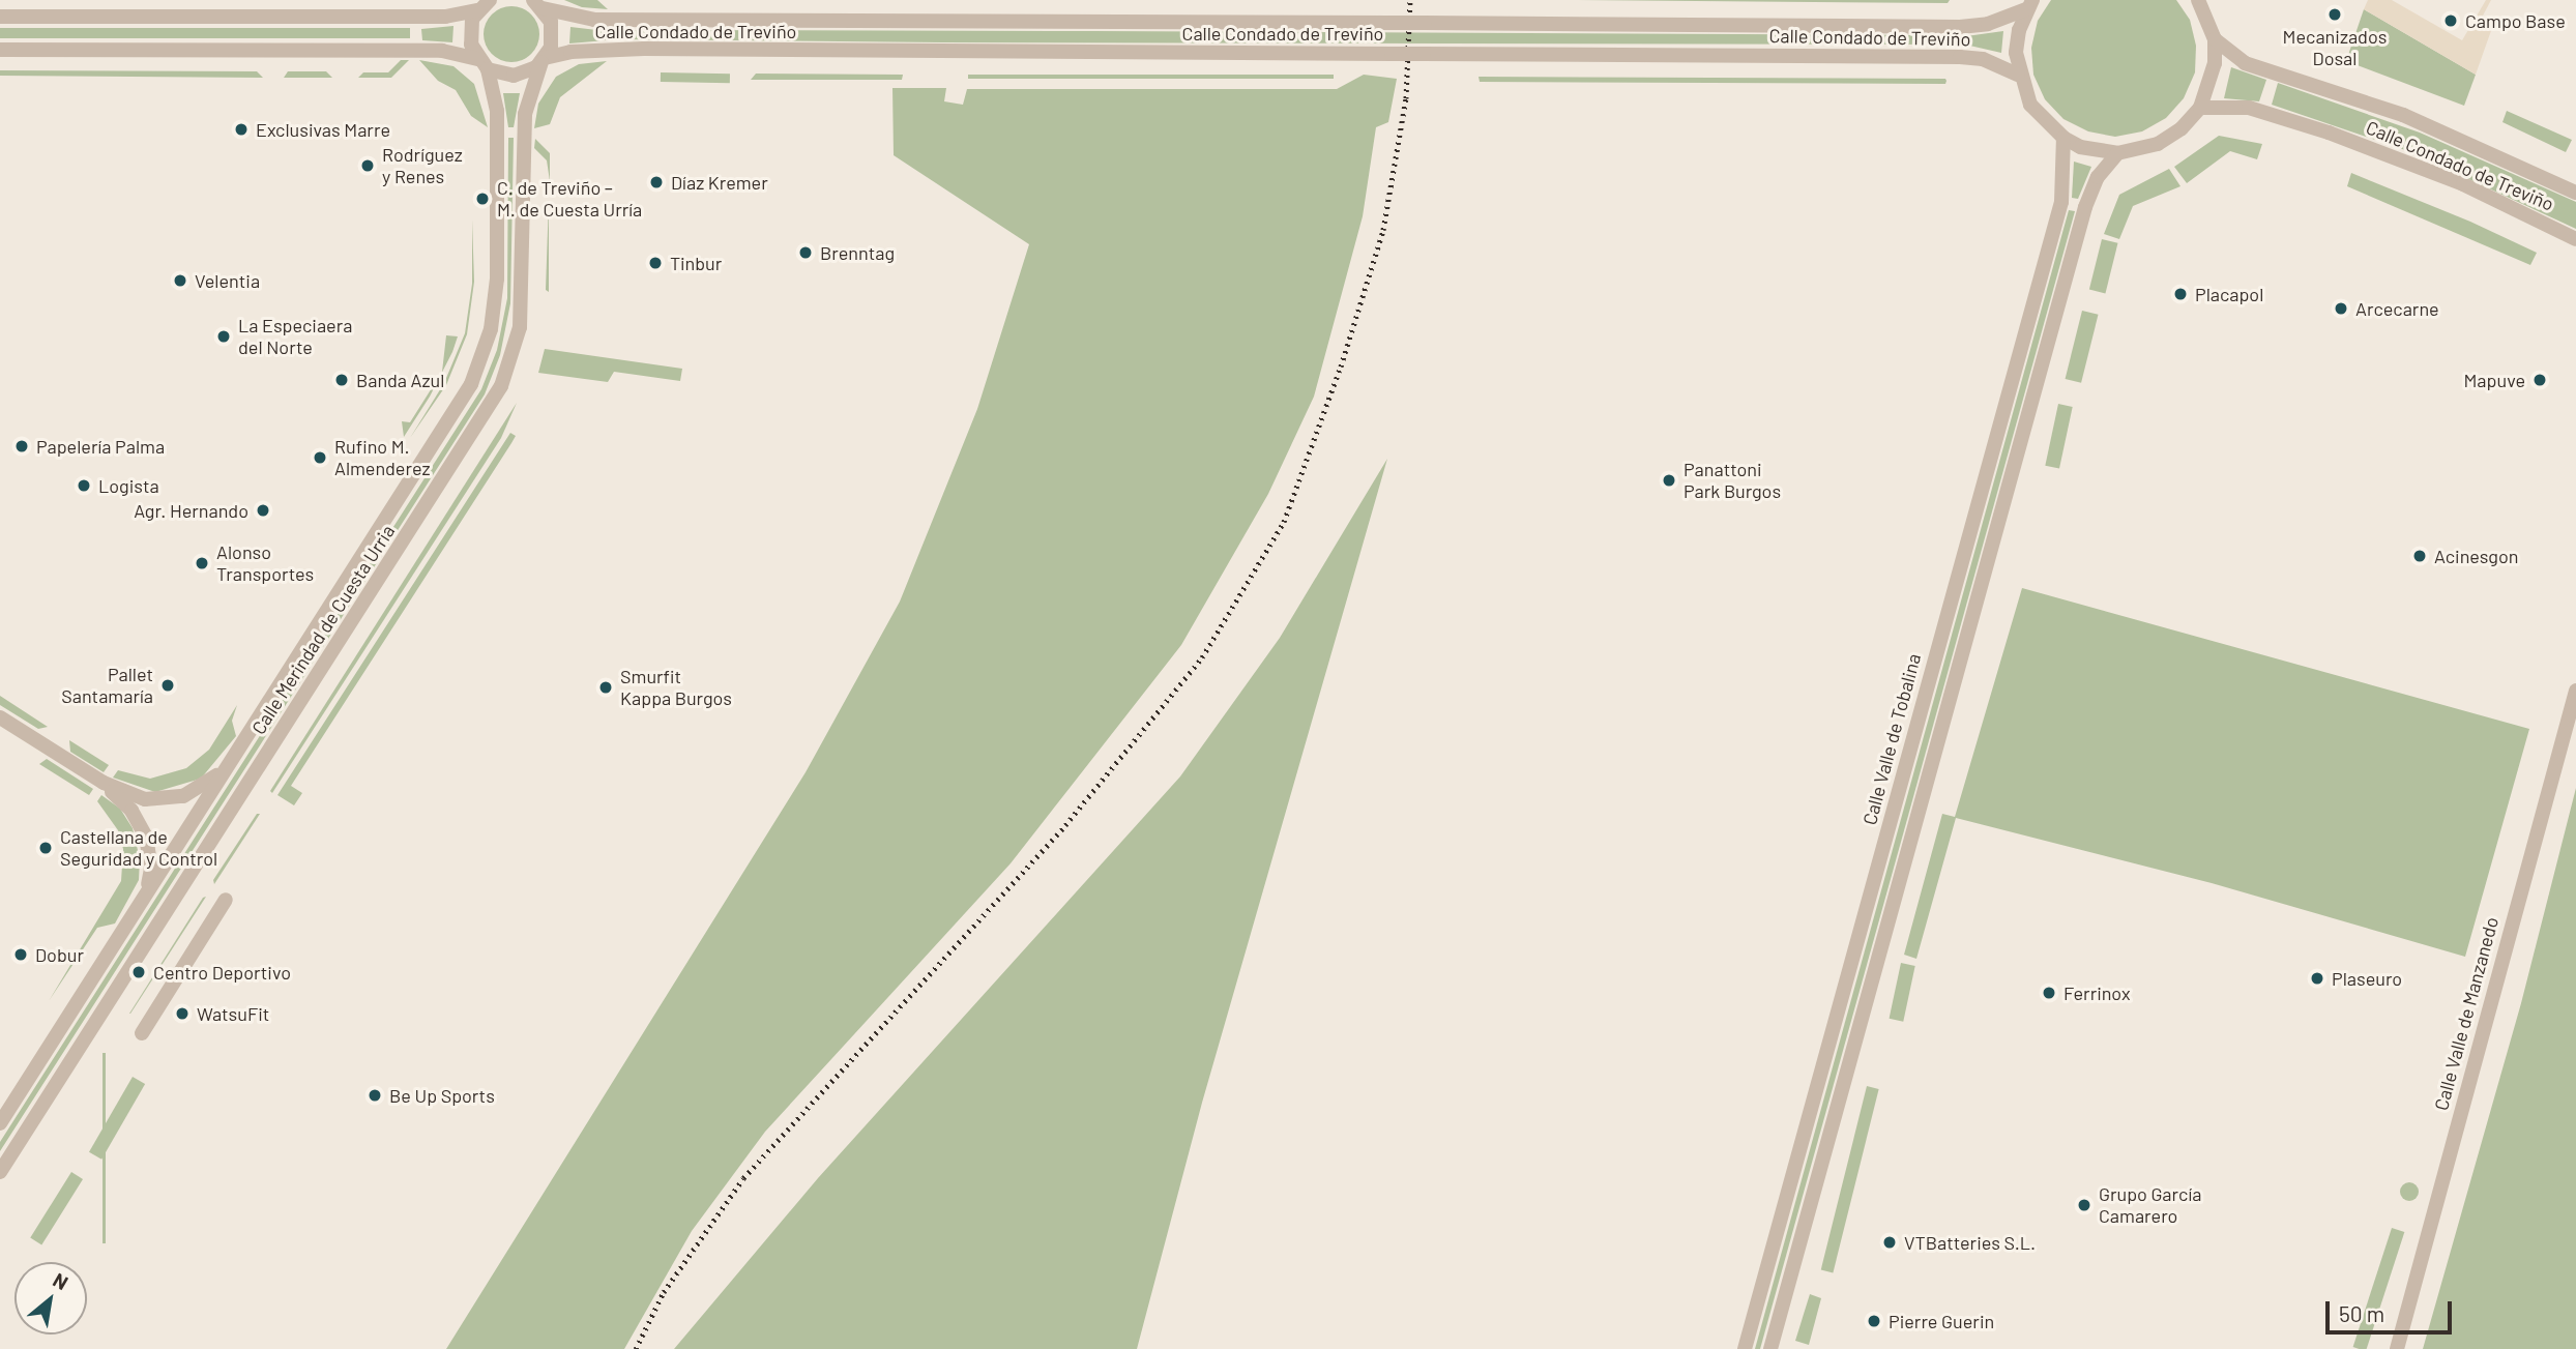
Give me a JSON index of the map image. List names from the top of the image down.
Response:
{
  "streets": {
    "street": [
      "Calle Condado de Treviño",
      "Calle Merindad de Cuesta Urria",
      "Calle Valle de Tobalina",
      "Calle Valle de Manzanedo"
    ]
  },
  "crossings": [
    ["Calle Condado de Treviño", "Calle Merindad de Cuesta Urria"]
  ],
  "places": [
    "Mecanizados Dosal",
    "Campo Base",
    "Exclusivas Marre",
    "Rodríguez y Renes",
    "Díaz Kremer",
    "C. de Treviño – M. de Cuesta Urría",
    "Brenntag",
    "Tinbur",
    "Velentia",
    "Placapol",
    "Arcecarne",
    "La Especiaera del Norte",
    "Banda Azul",
    "Mapuve",
    "Papelería Palma",
    "Rufino M. Almenderez",
    "Panattoni Park Burgos",
    "Logista",
    "Agr. Hernando",
    "Acinesgon",
    "Alonso Transportes",
    "Pallet Santamaría",
    "Smurfit Kappa Burgos",
    "Castellana de Seguridad y Control",
    "Dobur",
    "Centro Deportivo",
    "Plaseuro",
    "Ferrinox",
    "WatsuFit",
    "Be Up Sports",
    "Grupo García Camarero",
    "VTBatteries S.L.",
    "Pierre Guerin"
  ],
  "scale_bar": "50 m",
  "north": "top right"
}
